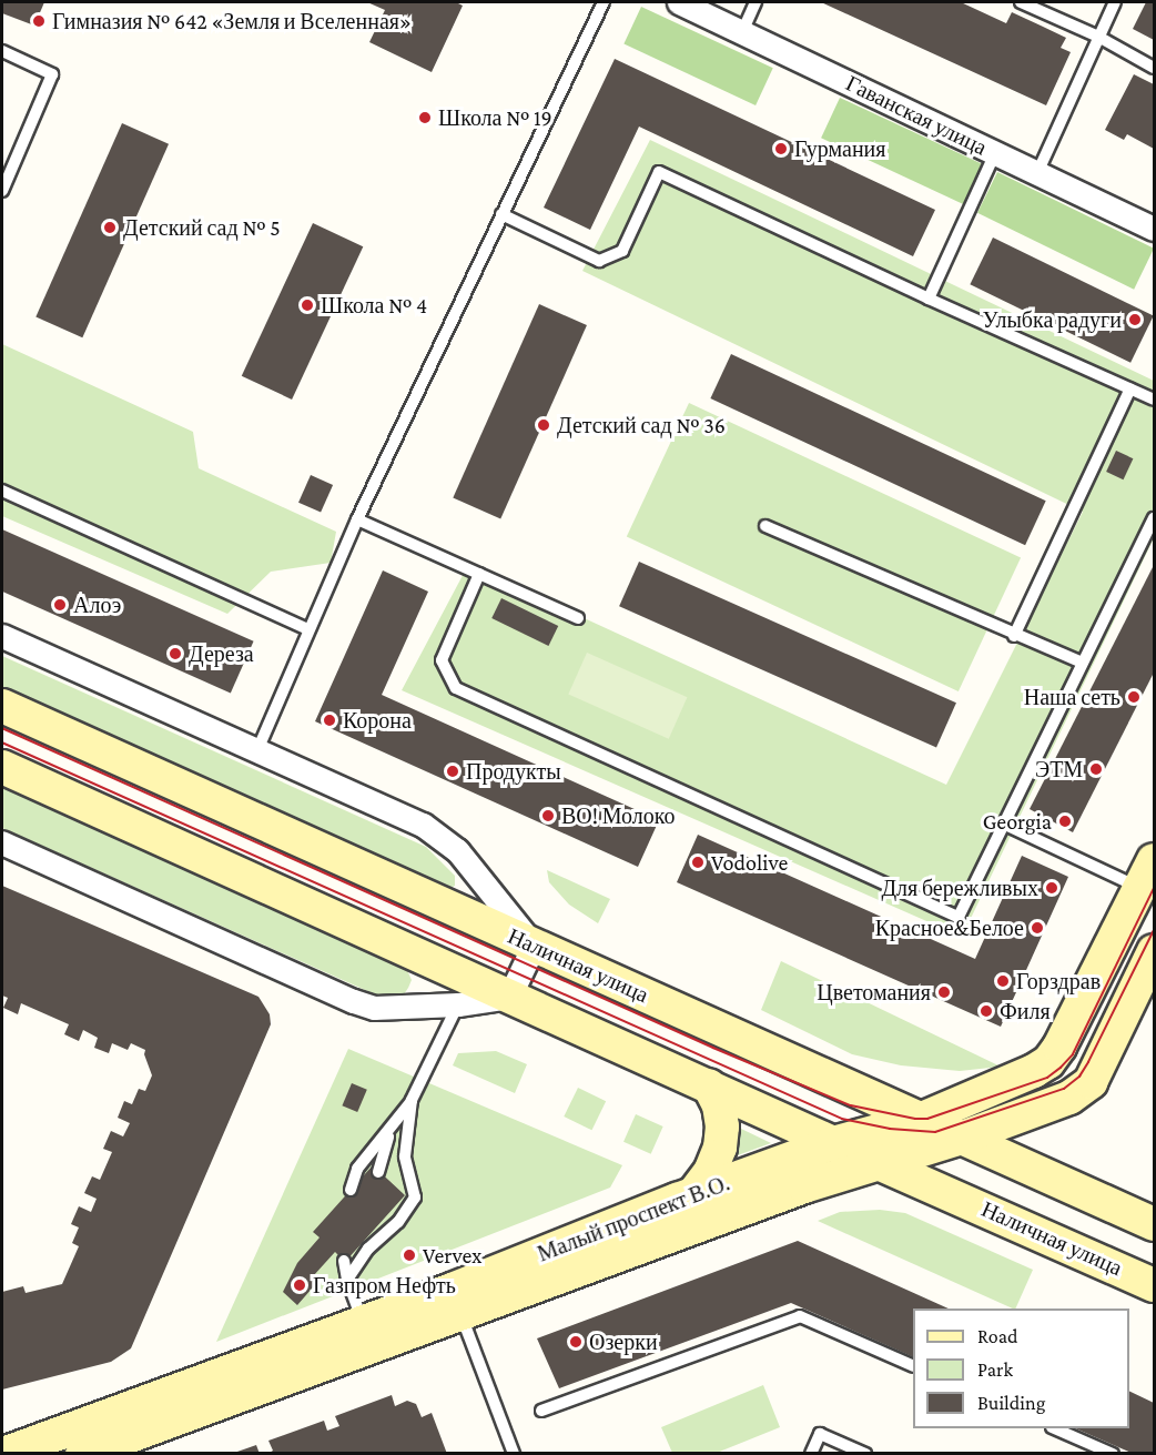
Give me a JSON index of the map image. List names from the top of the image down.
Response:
{
  "streets": {
    "main road": ["Наличная улица", "Малый проспект В.О."],
    "street": ["Гаванская улица"]
  },
  "crossings": [
    ["Наличная улица", "Малый проспект В.О."]
  ],
  "places": [
    "Гимназия № 642 «Земля и Вселенная»",
    "Школа № 19",
    "Гурмания",
    "Детский сад № 5",
    "Школа № 4",
    "Улыбка радуги",
    "Детский сад № 36",
    "Алоэ",
    "Дереза",
    "Наша сеть",
    "Корона",
    "ЭТМ",
    "Продукты",
    "ВО! Молоко",
    "Georgia",
    "Vodolive",
    "Для бережливых",
    "Красное&Белое",
    "Горздрав",
    "Цветомания",
    "Филя",
    "Vervex",
    "Газпром Нефть",
    "Озерки"
  ],
  "legend": ["Road", "Park", "Building"]
}
